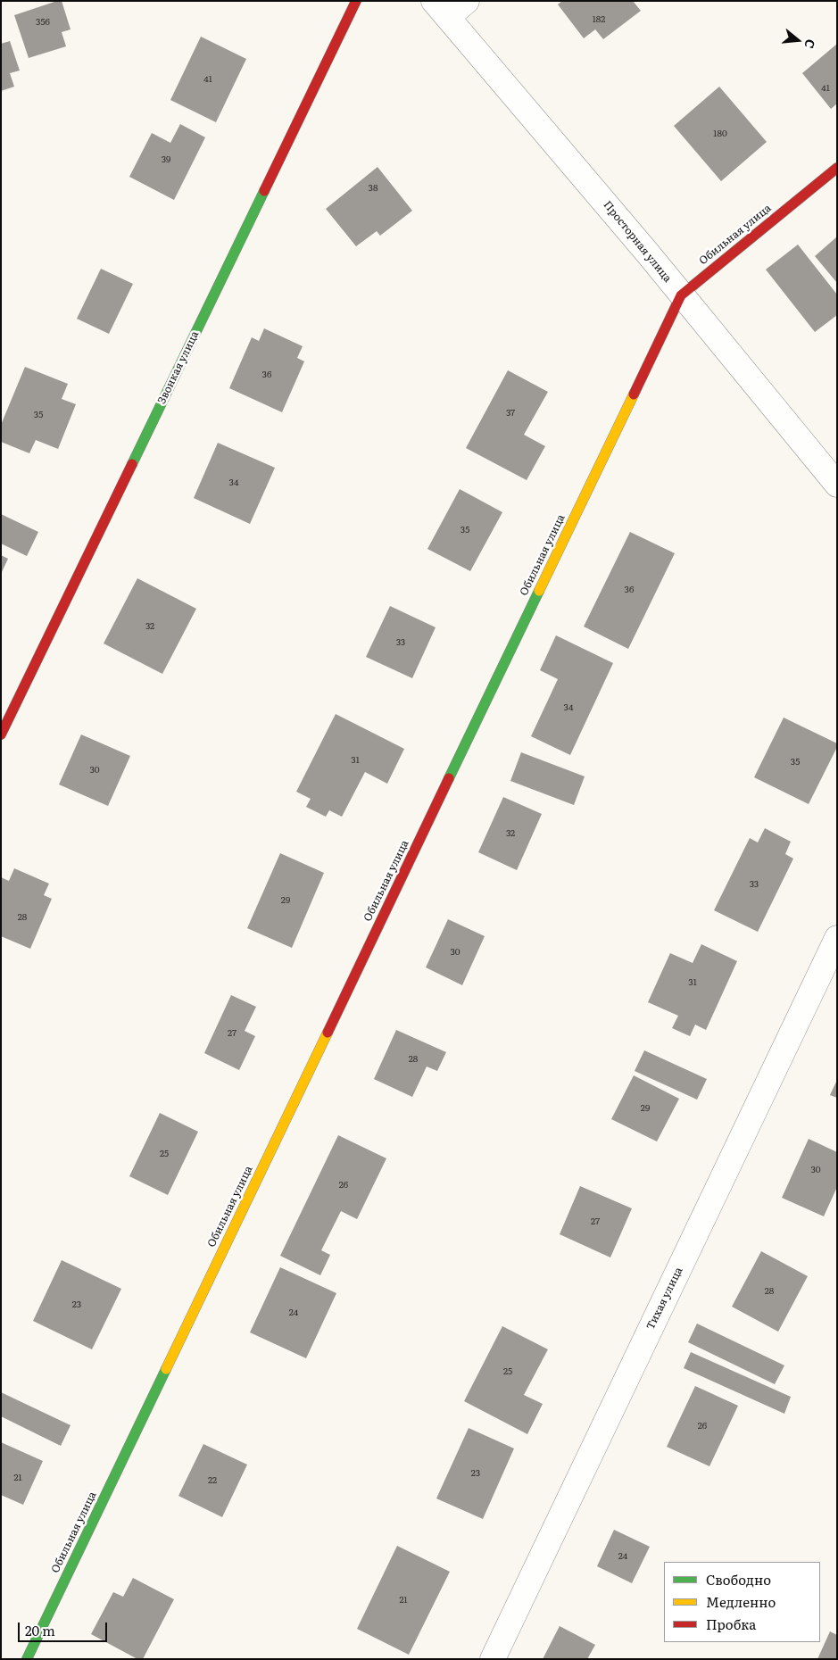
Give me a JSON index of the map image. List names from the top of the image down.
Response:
{
  "streets": {
    "street": [
      "Обильная улица",
      "Просторная улица",
      "Звонкая улица",
      "Тихая улица"
    ]
  },
  "crossings": [
    ["Обильная улица", "Просторная улица"]
  ],
  "house_numbers": [
    "182",
    "356",
    "41",
    "41",
    "180",
    "39",
    "38",
    "36",
    "37",
    "35",
    "34",
    "35",
    "36",
    "32",
    "33",
    "34",
    "31",
    "35",
    "30",
    "32",
    "33",
    "29",
    "28",
    "30",
    "31",
    "27",
    "28",
    "29",
    "25",
    "30",
    "26",
    "27",
    "28",
    "23",
    "24",
    "25",
    "26",
    "23",
    "21",
    "22",
    "24",
    "21"
  ],
  "legend": ["Свободно", "Медленно", "Пробка"],
  "scale_bar": "20 m",
  "north": "right"
}
